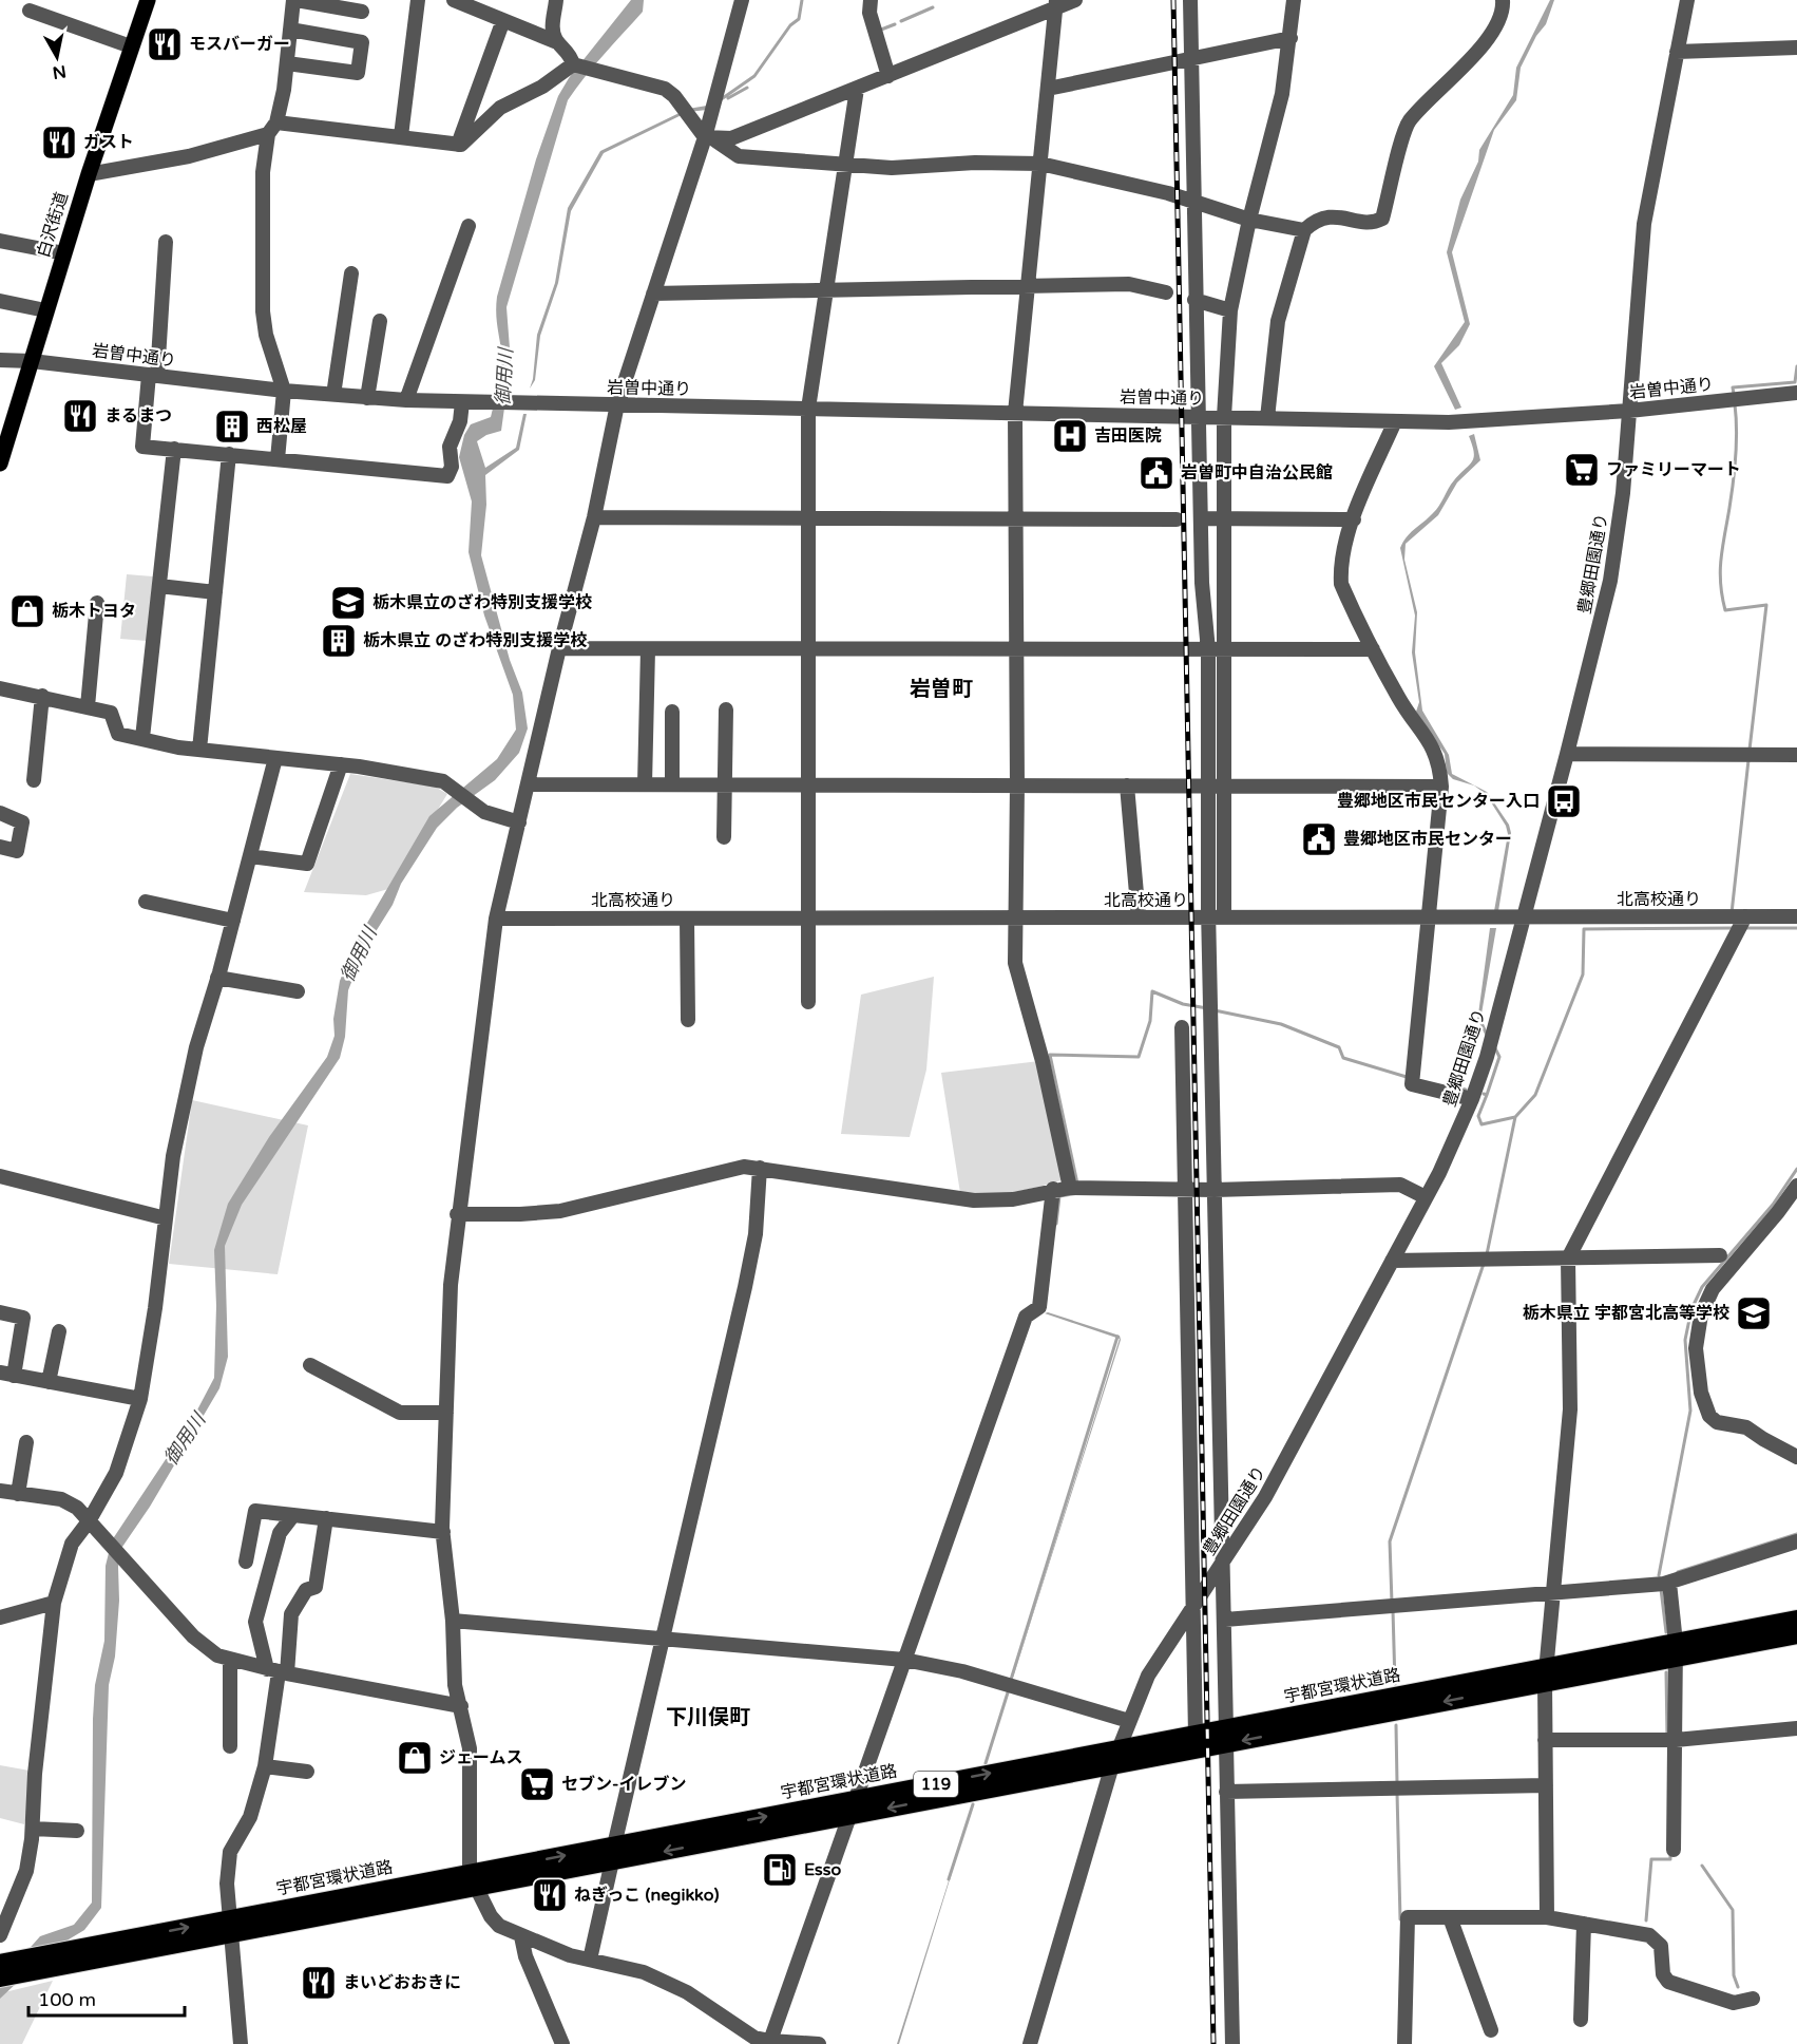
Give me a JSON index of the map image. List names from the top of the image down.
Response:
{
  "streets": {
    "highway": ["宇都宮環状道路", "119"],
    "main road": ["白沢街道"],
    "street": ["岩曽中通り", "豊郷田園通り", "北高校通り"]
  },
  "crossings": [
    ["白沢街道", "岩曽中通り"],
    ["岩曽中通り", "豊郷田園通り"],
    ["豊郷田園通り", "北高校通り"],
    ["豊郷田園通り", "宇都宮環状道路"]
  ],
  "districts": ["岩曽町", "下川俣町"],
  "water": ["御用川"],
  "places": {
    "restaurant": [
      "モスバーガー",
      "ガスト",
      "まるまつ",
      "ねぎっこ (negikko)",
      "まいどおおきに"
    ],
    "building": ["西松屋", "栃木県立 のざわ特別支援学校"],
    "hospital": ["吉田医院"],
    "supermarket": ["ファミリーマート", "セブン-イレブン"],
    "public building": ["岩曽町中自治公民館", "豊郷地区市民センター"],
    "school or university": ["栃木県立のざわ特別支援学校", "栃木県立 宇都宮北高等学校"],
    "shop": ["栃木トヨタ", "ジェームス"],
    "bus stop": ["豊郷地区市民センター入口"],
    "fuel station": ["Esso"]
  },
  "scale_bar": "100 m",
  "north": "bottom"
}
